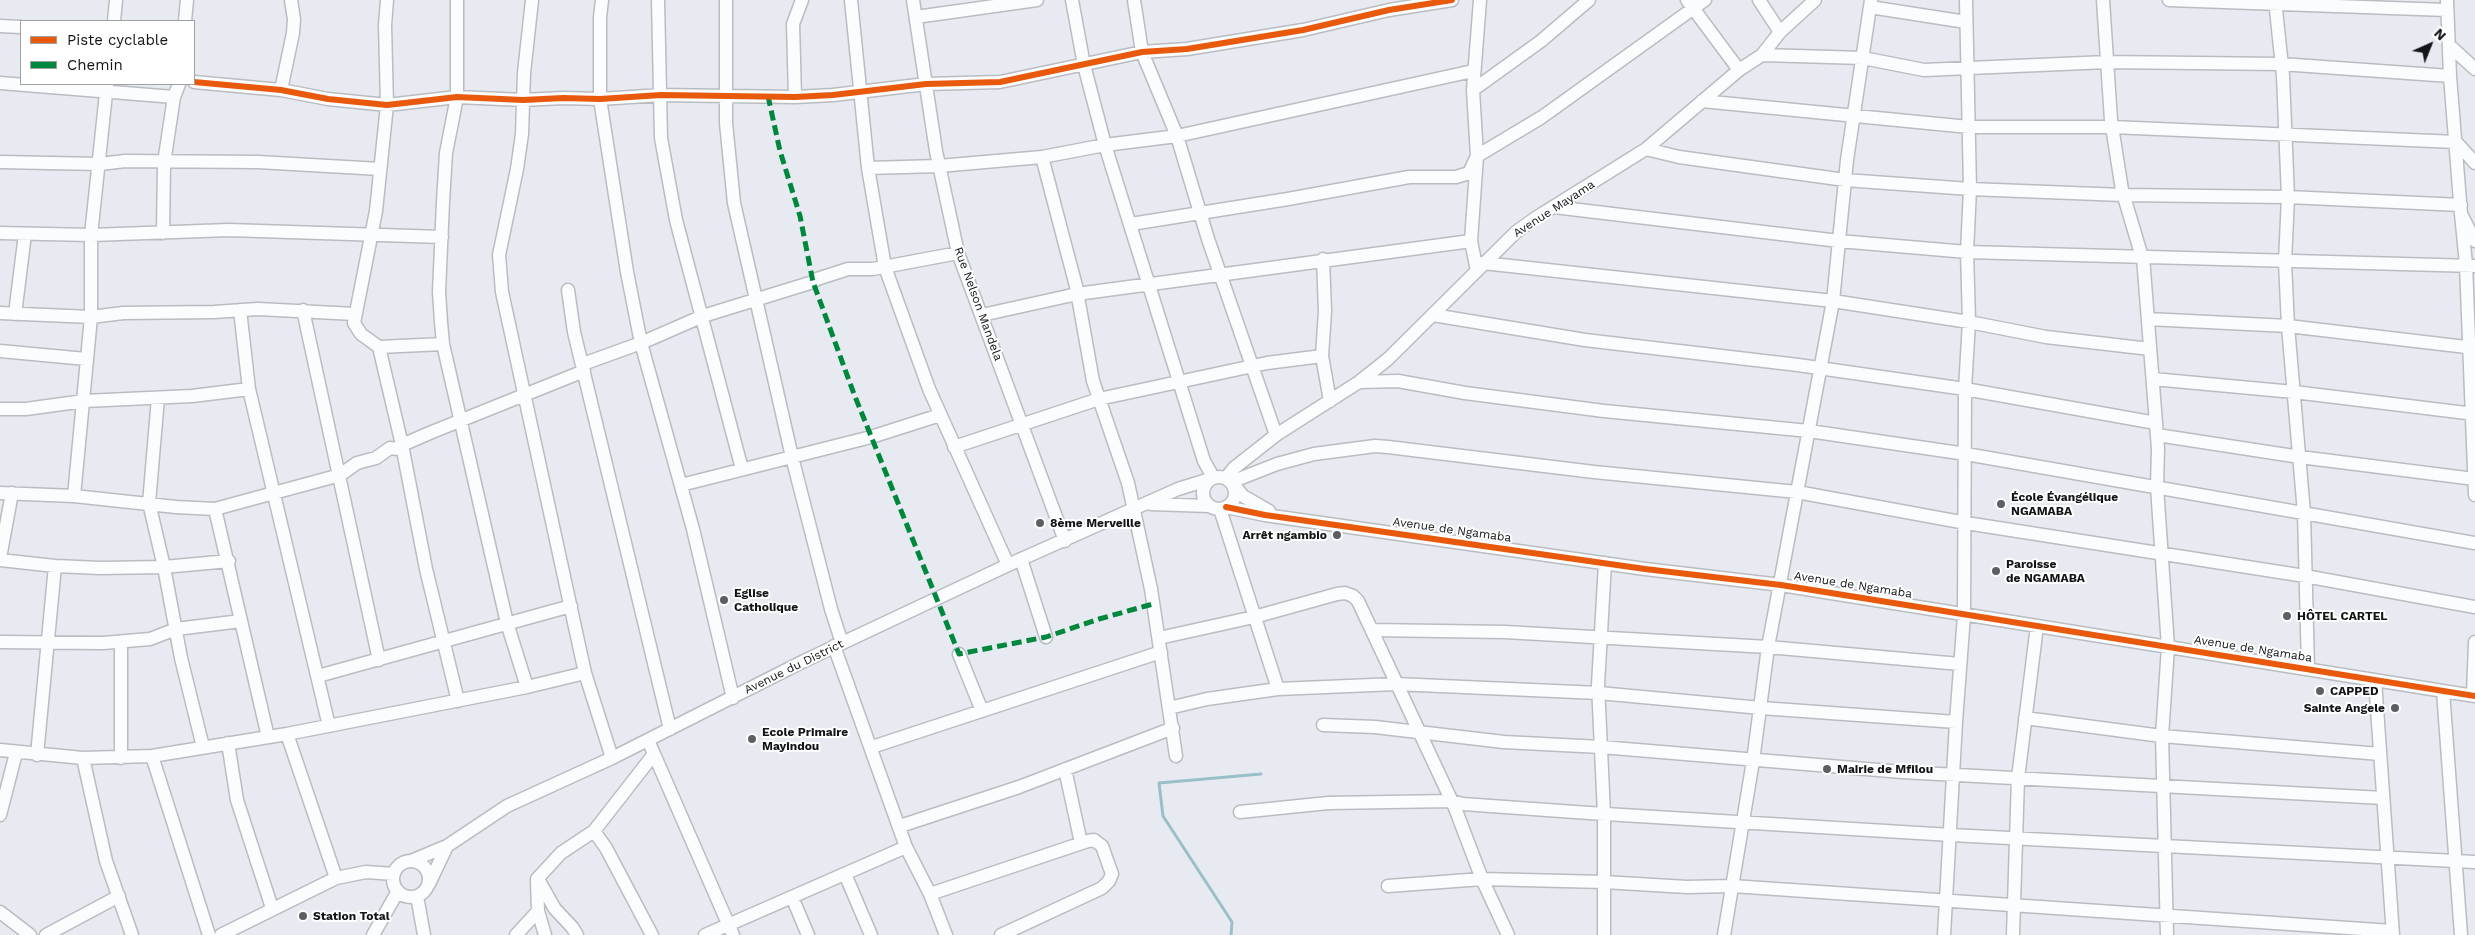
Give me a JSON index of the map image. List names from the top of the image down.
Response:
{
  "streets": {
    "street": [
      "Avenue Mayama",
      "Rue Nelson Mandela",
      "Avenue de Ngamaba",
      "Avenue du District"
    ]
  },
  "crossings": [
    ["Avenue Mayama", "Avenue de Ngamaba"],
    ["Avenue Mayama", "Avenue du District"],
    ["Rue Nelson Mandela", "Avenue du District"],
    ["Avenue de Ngamaba", "Avenue du District"]
  ],
  "places": [
    "École Évangélique NGAMABA",
    "8ème Merveille",
    "Arrêt ngambio",
    "Paroisse de NGAMABA",
    "Eglise Catholique",
    "HÔTEL CARTEL",
    "CAPPED",
    "Sainte Angele",
    "Ecole Primaire Mayindou",
    "Mairie de Mfilou",
    "Station Total"
  ],
  "legend": ["Piste cyclable", "Chemin"],
  "north": "top right"
}
